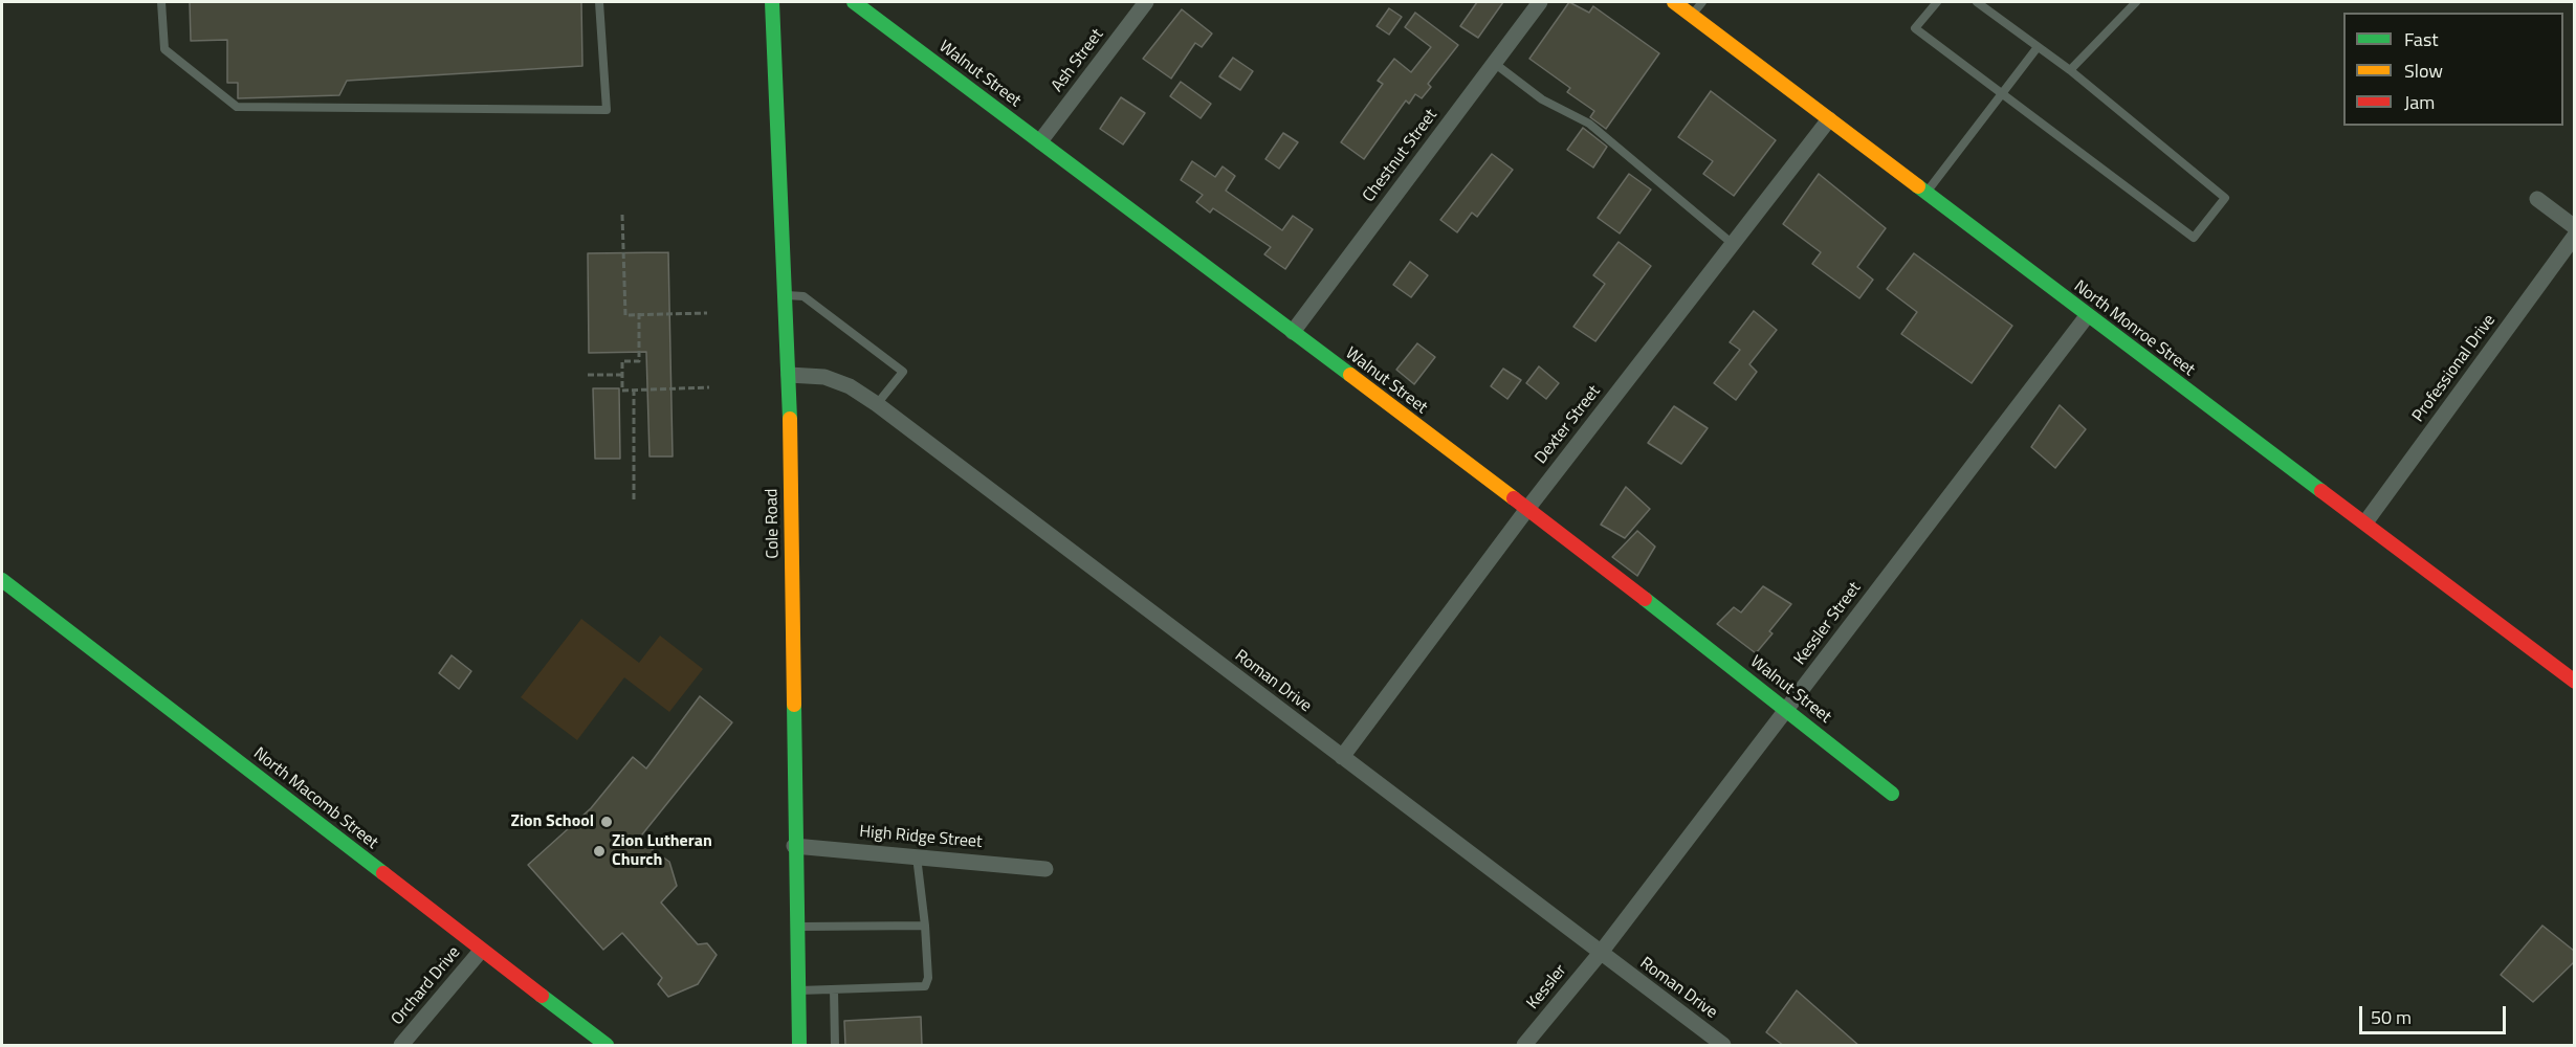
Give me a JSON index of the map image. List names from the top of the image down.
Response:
{
  "streets": {
    "street": [
      "Ash Street",
      "Walnut Street",
      "Chestnut Street",
      "North Monroe Street",
      "Professional Drive",
      "Dexter Street",
      "Cole Road",
      "Kessler Street",
      "Roman Drive",
      "North Macomb Street",
      "High Ridge Street",
      "Orchard Drive",
      "Kessler"
    ]
  },
  "crossings": [
    ["Ash Street", "Walnut Street"],
    ["Walnut Street", "Chestnut Street"],
    ["Walnut Street", "Dexter Street"],
    ["Walnut Street", "Kessler Street"],
    ["North Monroe Street", "Professional Drive"],
    ["North Monroe Street", "Dexter Street"],
    ["North Monroe Street", "Kessler Street"],
    ["Dexter Street", "Roman Drive"],
    ["Cole Road", "Roman Drive"],
    ["Cole Road", "High Ridge Street"],
    ["Kessler Street", "Roman Drive"],
    ["Kessler Street", "Kessler"],
    ["Roman Drive", "Kessler"],
    ["North Macomb Street", "Orchard Drive"]
  ],
  "places": ["Zion School", "Zion Lutheran Church"],
  "legend": ["Fast", "Slow", "Jam"],
  "scale_bar": "50 m"
}
